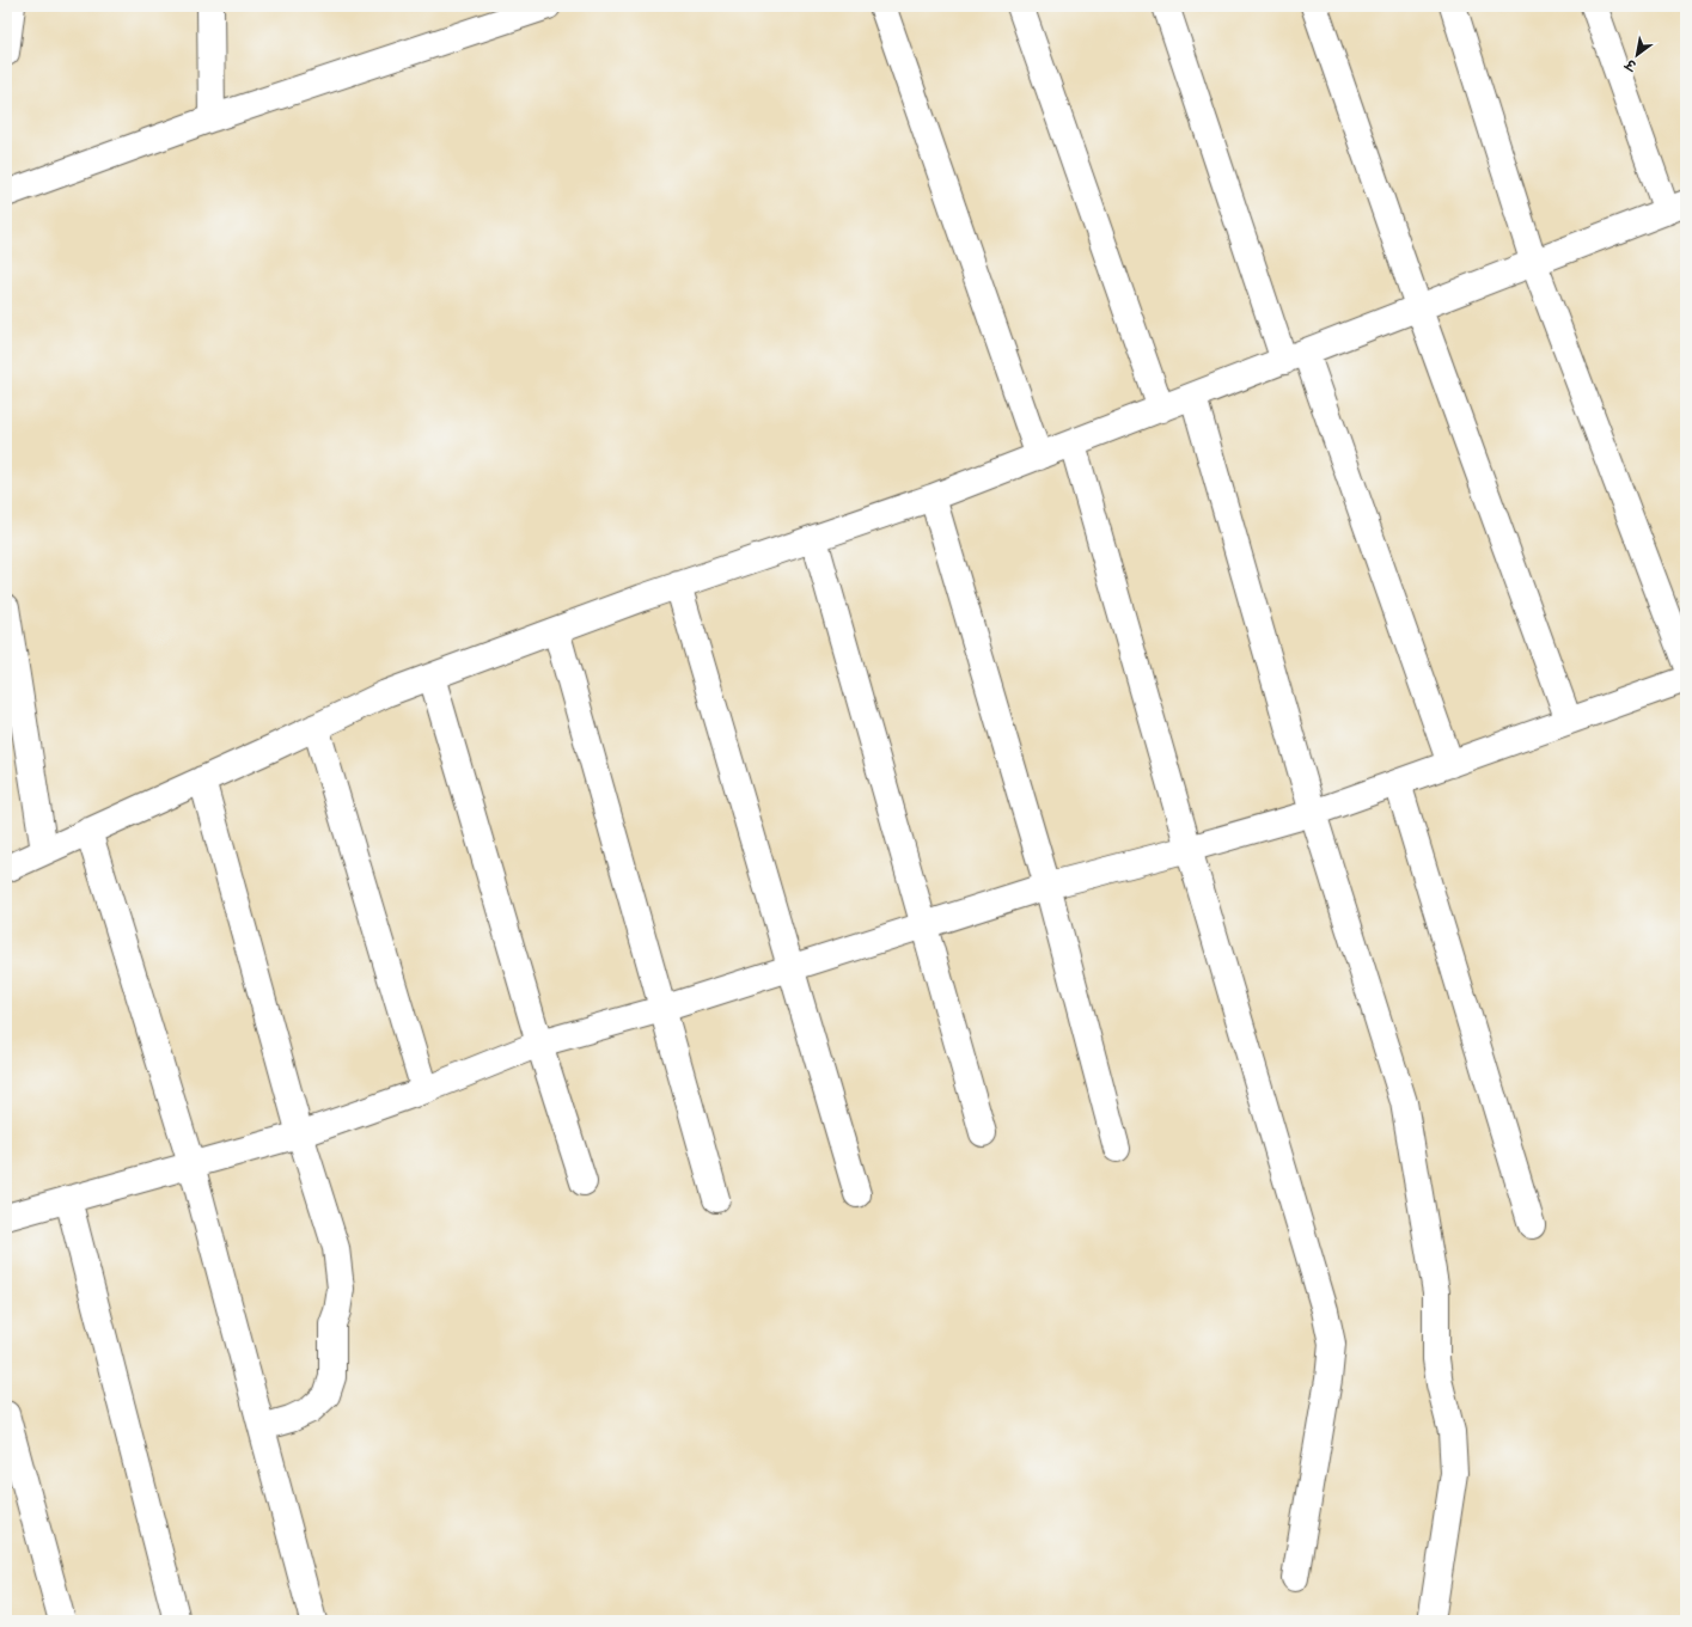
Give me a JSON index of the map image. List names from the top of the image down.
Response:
{
  "north": "bottom left"
}
